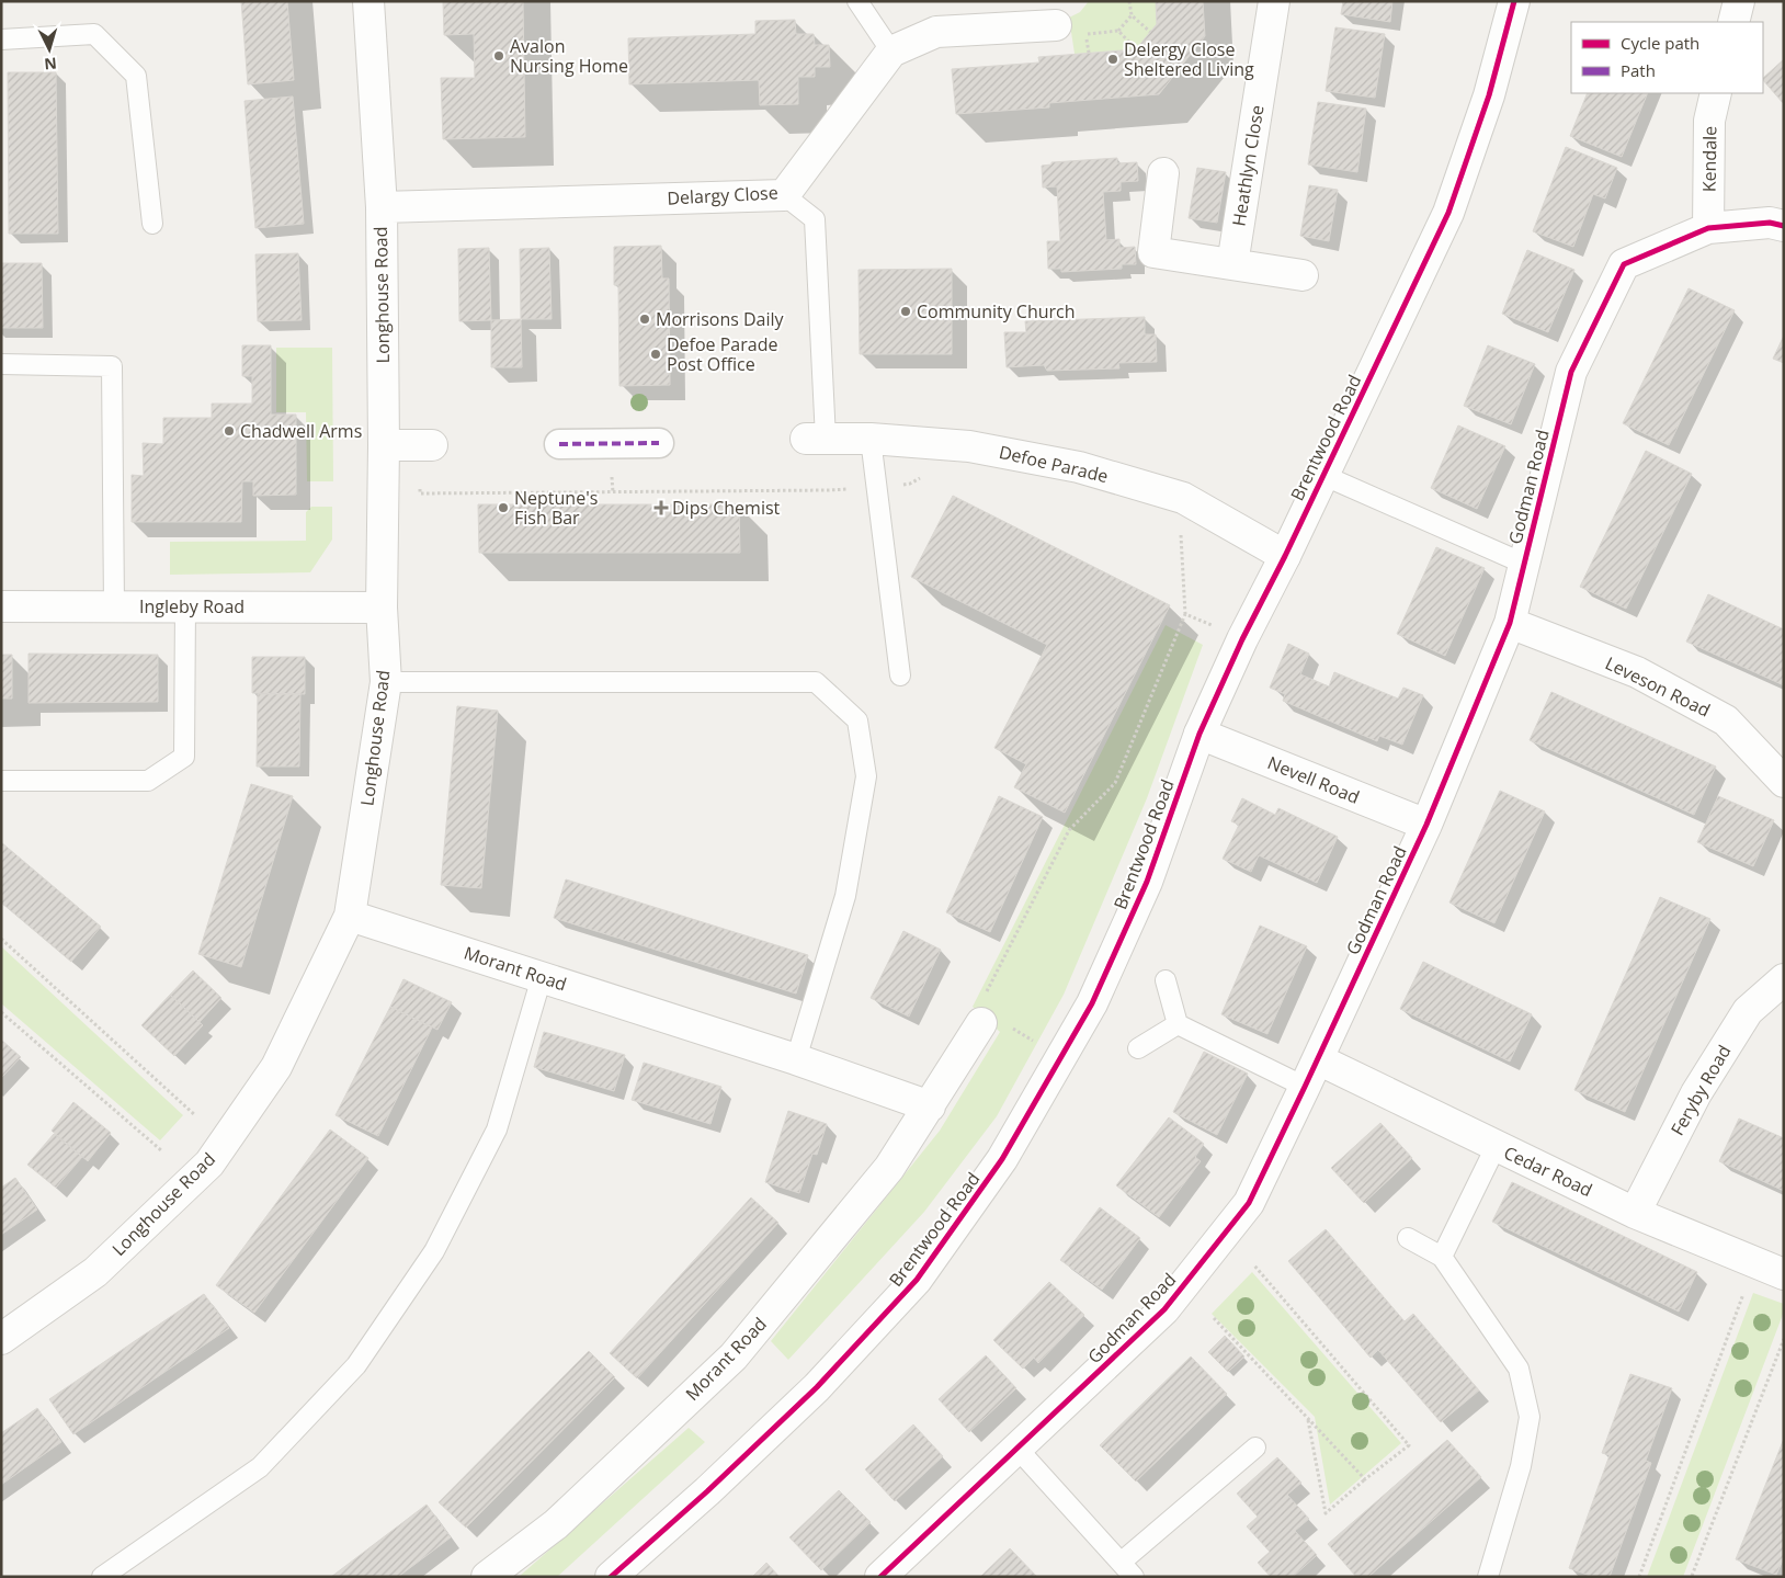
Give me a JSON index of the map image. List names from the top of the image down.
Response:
{
  "streets": {
    "street": [
      "Kendale",
      "Heathlyn Close",
      "Delargy Close",
      "Longhouse Road",
      "Brentwood Road",
      "Defoe Parade",
      "Godman Road",
      "Ingleby Road",
      "Leveson Road",
      "Nevell Road",
      "Morant Road",
      "Feryby Road",
      "Cedar Road"
    ]
  },
  "crossings": [
    ["Kendale", "Godman Road"],
    ["Delargy Close", "Longhouse Road"],
    ["Longhouse Road", "Ingleby Road"],
    ["Longhouse Road", "Morant Road"],
    ["Brentwood Road", "Defoe Parade"],
    ["Brentwood Road", "Nevell Road"],
    ["Godman Road", "Leveson Road"],
    ["Godman Road", "Nevell Road"],
    ["Godman Road", "Cedar Road"],
    ["Feryby Road", "Cedar Road"]
  ],
  "places": {
    "other": [
      "Avalon Nursing Home",
      "Delergy Close Sheltered Living",
      "Community Church",
      "Morrisons Daily",
      "Defoe Parade Post Office",
      "Chadwell Arms",
      "Neptune's Fish Bar"
    ],
    "health": ["Dips Chemist"]
  },
  "legend": ["Cycle path", "Path"],
  "north": "bottom"
}
